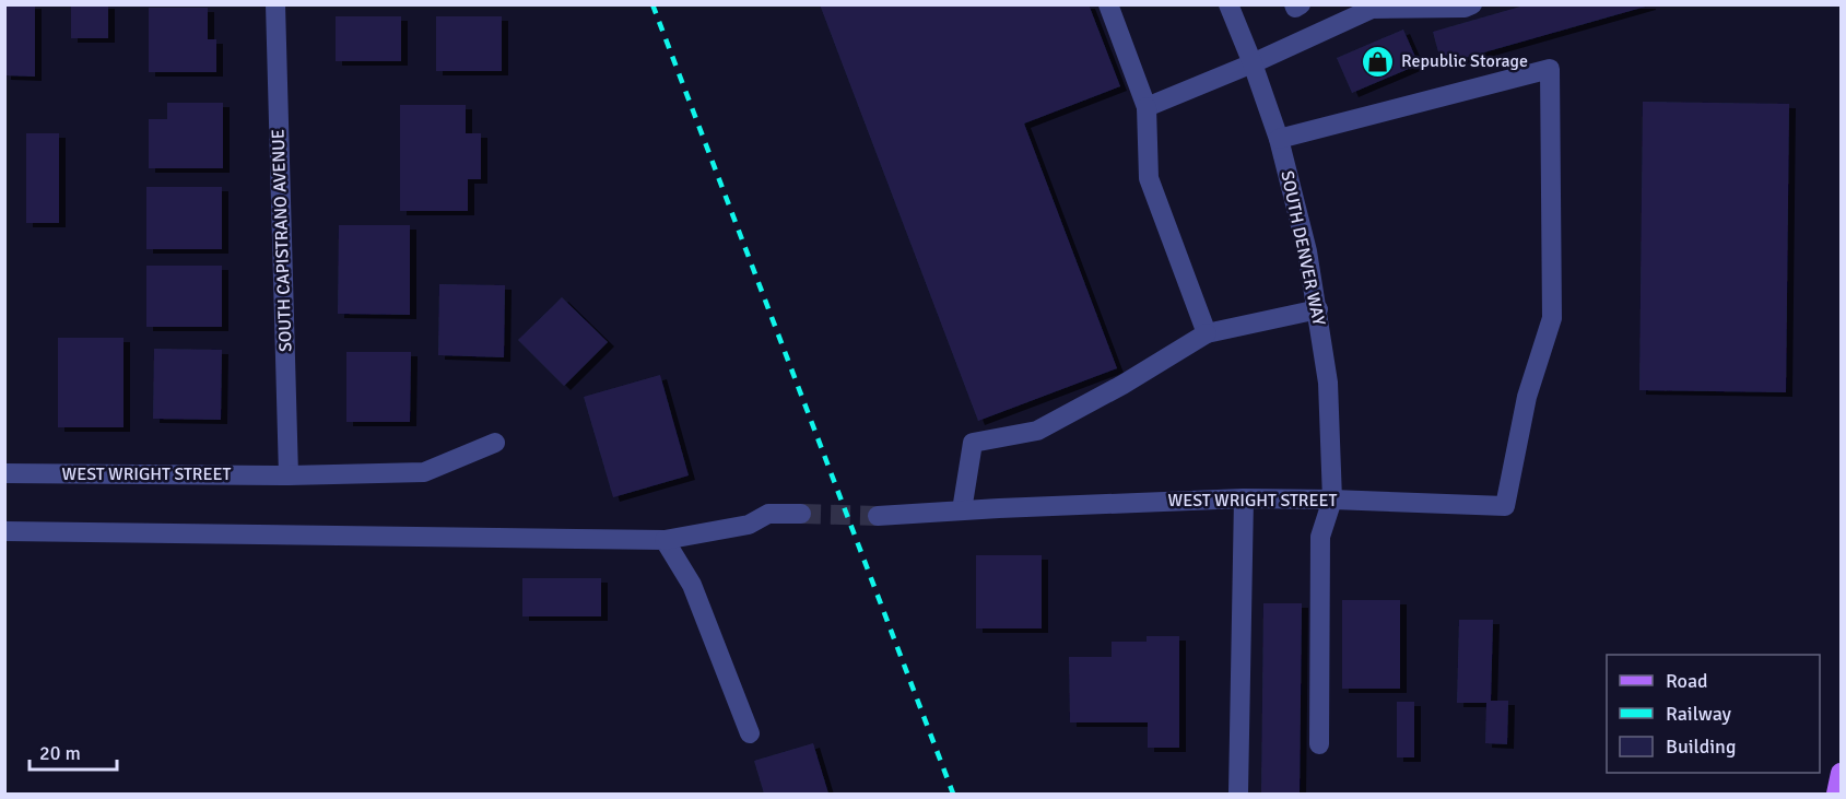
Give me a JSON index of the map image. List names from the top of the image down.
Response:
{
  "streets": {
    "street": ["SOUTH CAPISTRANO AVENUE", "SOUTH DENVER WAY", "WEST WRIGHT STREET"]
  },
  "crossings": [
    ["SOUTH CAPISTRANO AVENUE", "WEST WRIGHT STREET"],
    ["SOUTH DENVER WAY", "WEST WRIGHT STREET"]
  ],
  "places": {
    "shop": ["Republic Storage"]
  },
  "legend": ["Road", "Railway", "Building"],
  "scale_bar": "20 m"
}
